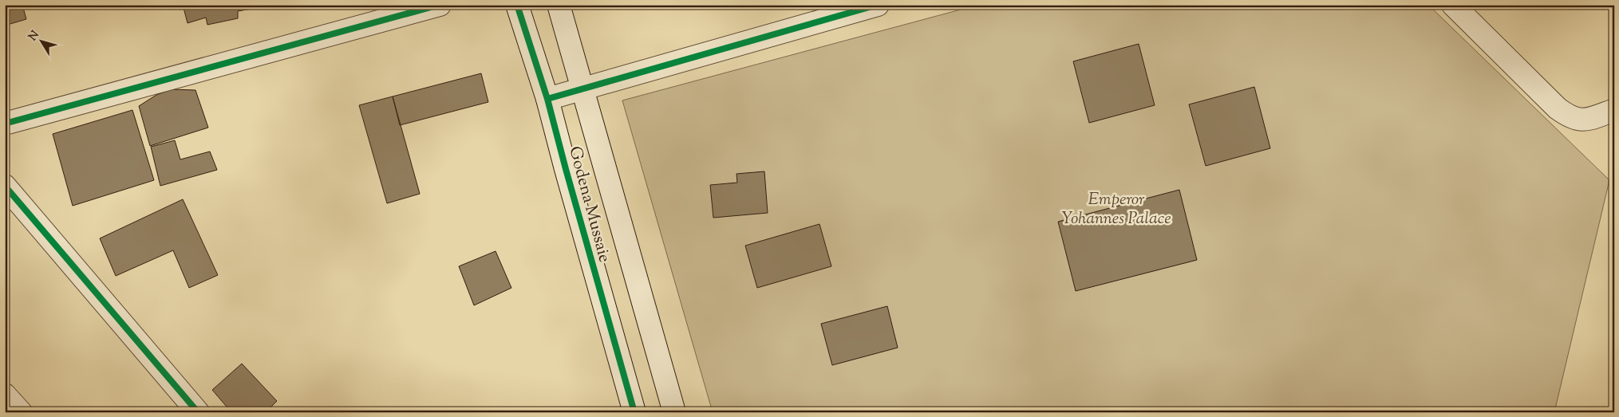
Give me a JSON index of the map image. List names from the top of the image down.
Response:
{
  "streets": {
    "street": ["Godena Mussaie"]
  },
  "parks": ["Emperor Yohannes Palace"],
  "north": "top left"
}
